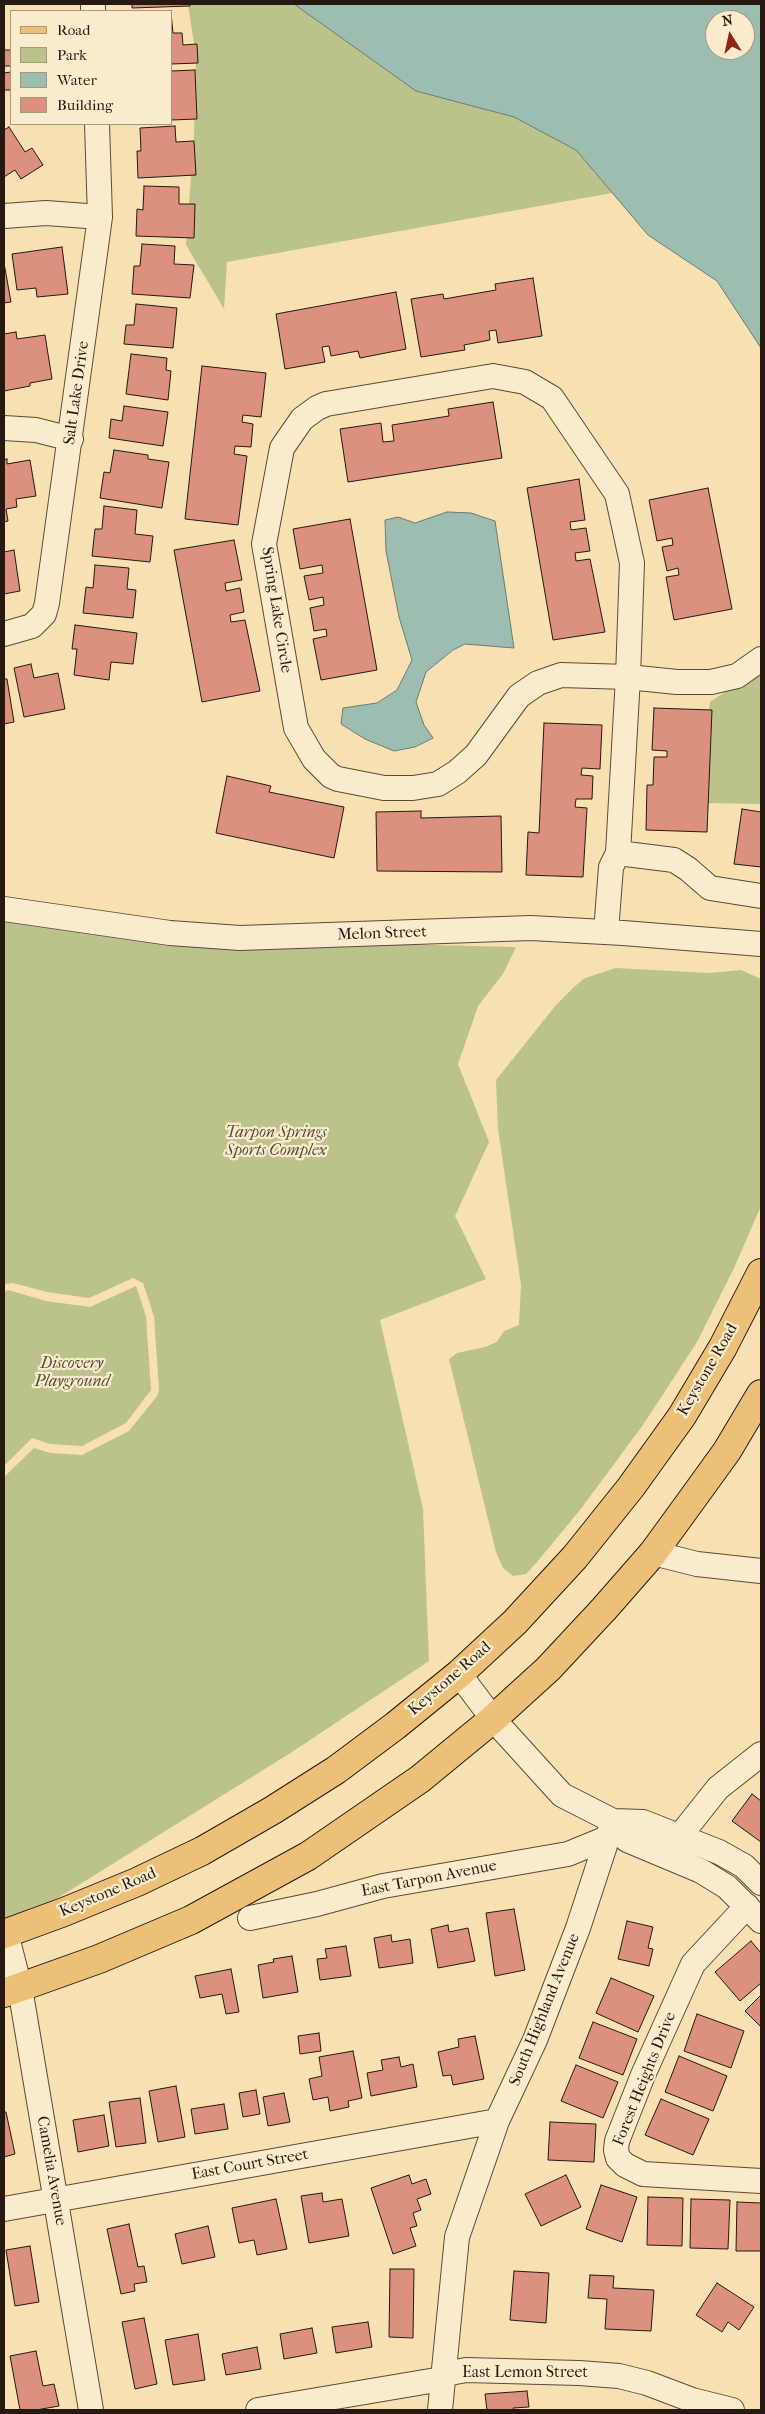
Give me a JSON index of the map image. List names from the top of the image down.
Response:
{
  "streets": {
    "main road": ["Keystone Road"],
    "street": [
      "Salt Lake Drive",
      "Spring Lake Circle",
      "Melon Street",
      "East Tarpon Avenue",
      "South Highland Avenue",
      "Forest Heights Drive",
      "East Court Street",
      "Camelia Avenue",
      "East Lemon Street"
    ]
  },
  "crossings": [
    ["Spring Lake Circle", "Melon Street"],
    ["Keystone Road", "Camelia Avenue"],
    ["East Tarpon Avenue", "South Highland Avenue"],
    ["South Highland Avenue", "East Court Street"],
    ["South Highland Avenue", "East Lemon Street"],
    ["East Court Street", "Camelia Avenue"]
  ],
  "parks": ["Tarpon Springs Sports Complex", "Discovery Playground"],
  "legend": [
    "Road",
    "Park",
    "Water",
    "Building"
  ],
  "north": "top"
}
